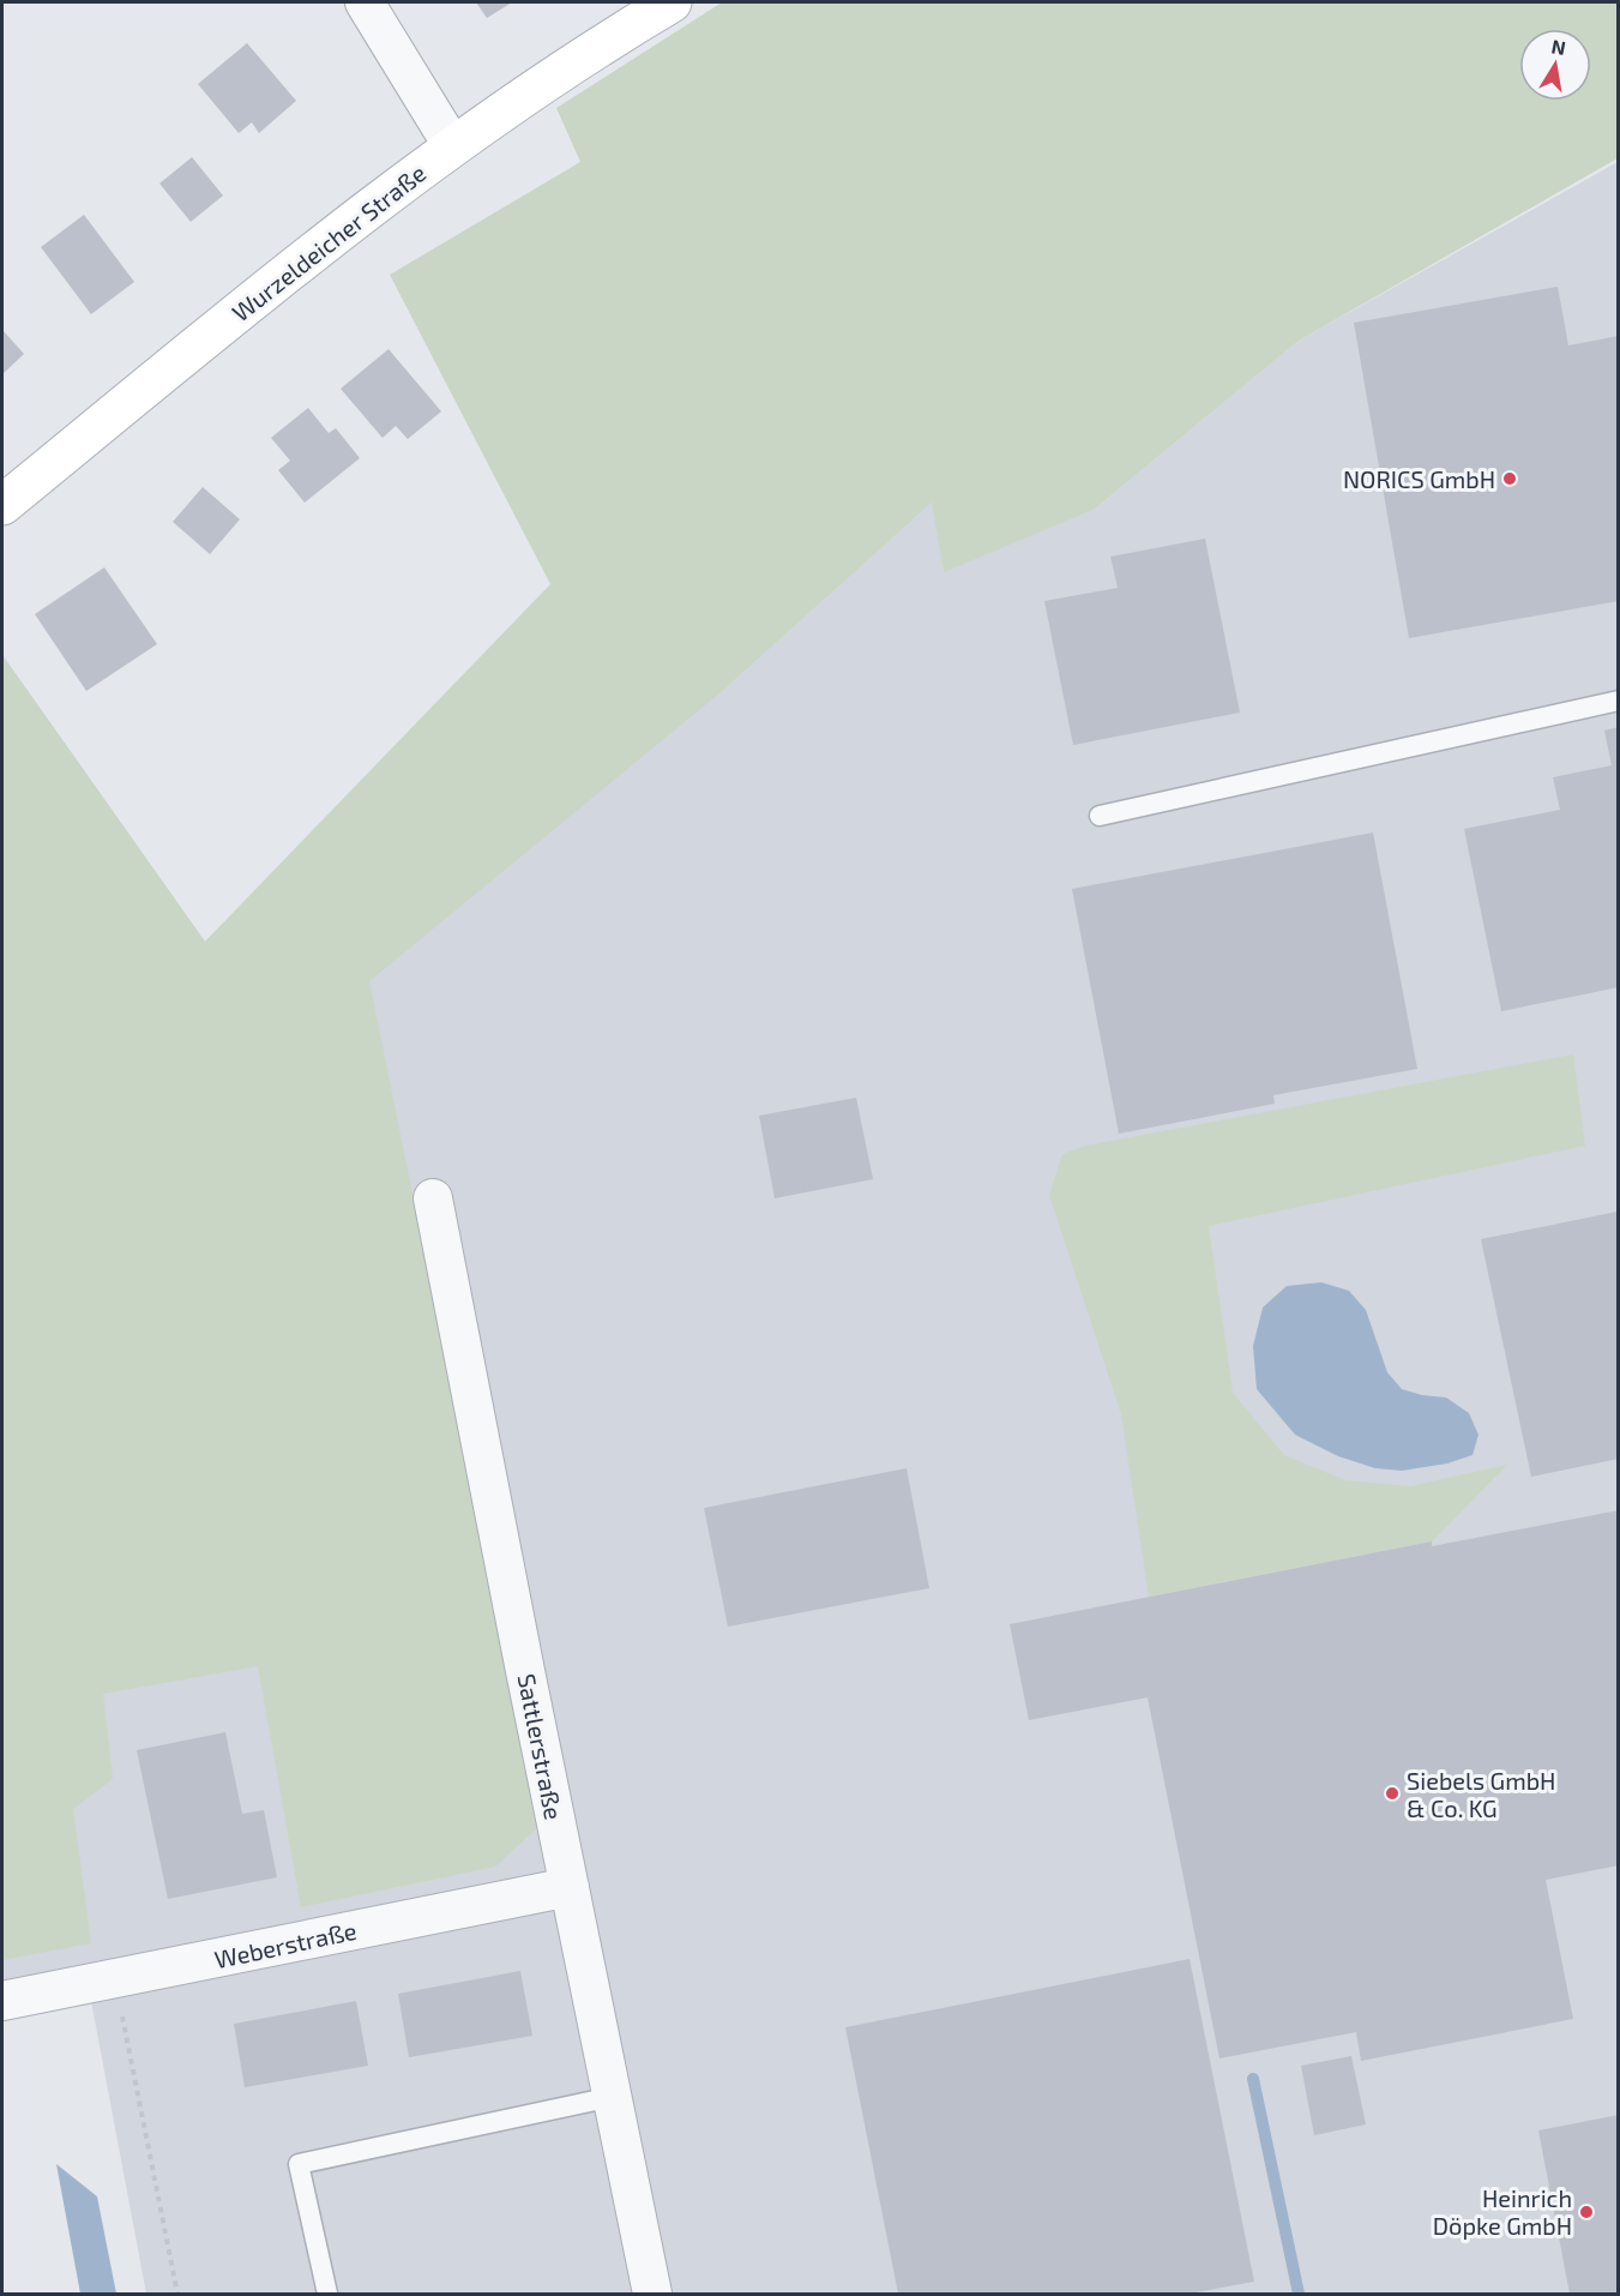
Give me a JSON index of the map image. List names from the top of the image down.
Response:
{
  "streets": {
    "main road": ["Wurzeldeicher Straße"],
    "street": ["Sattlerstraße", "Weberstraße"]
  },
  "crossings": [
    ["Sattlerstraße", "Weberstraße"]
  ],
  "places": ["NORICS GmbH", "Siebels GmbH & Co. KG", "Heinrich Döpke GmbH"],
  "north": "top"
}
